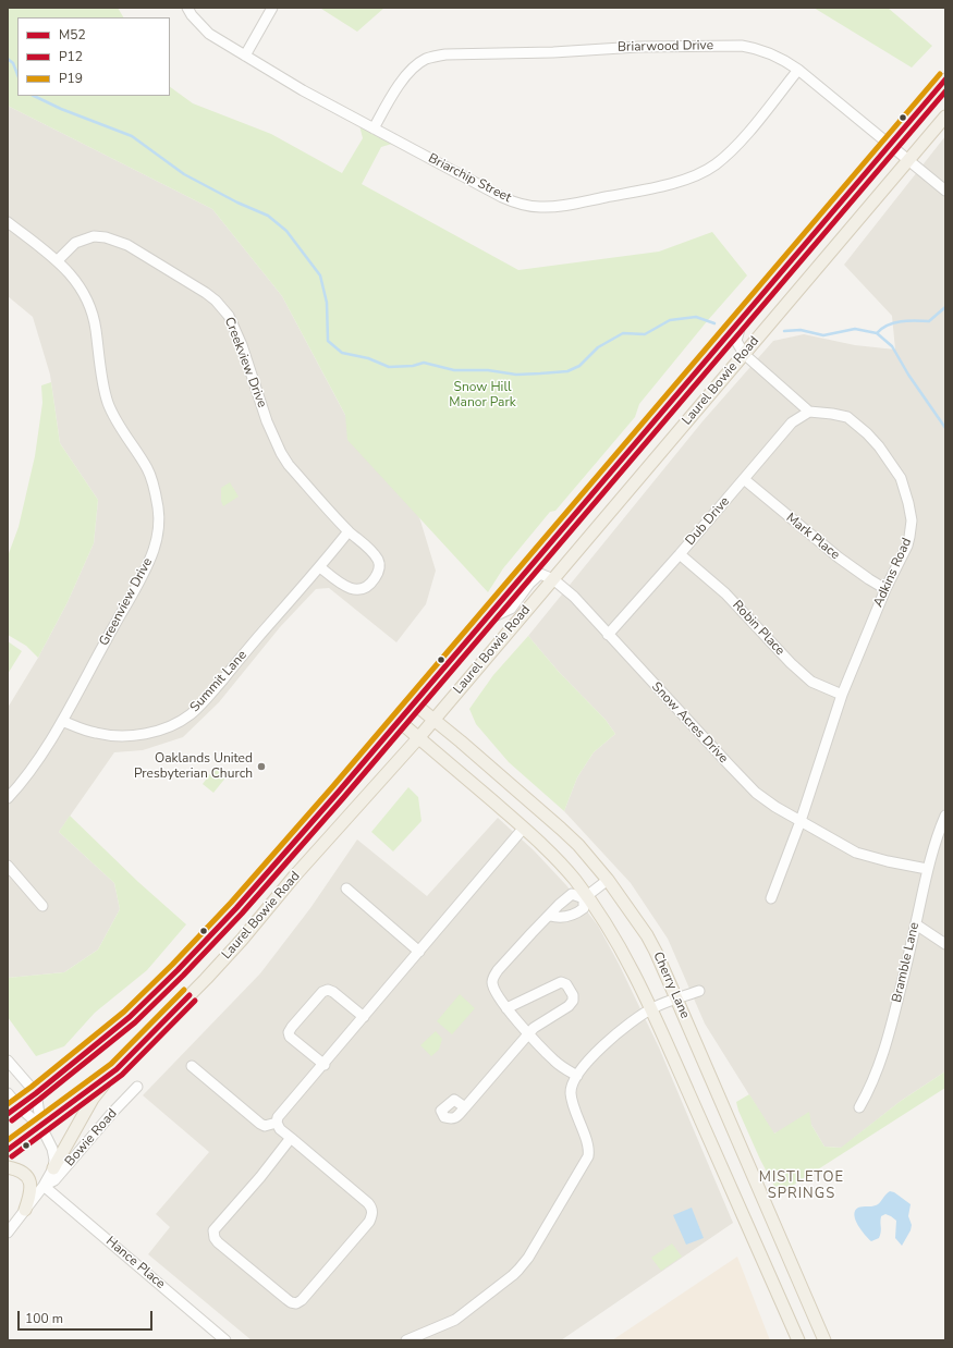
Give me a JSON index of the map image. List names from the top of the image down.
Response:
{
  "streets": {
    "main road": ["Laurel Bowie Road", "Cherry Lane"],
    "street": [
      "Briarwood Drive",
      "Briarchip Street",
      "Creekview Drive",
      "Dub Drive",
      "Mark Place",
      "Adkins Road",
      "Greenview Drive",
      "Robin Place",
      "Summit Lane",
      "Snow Acres Drive",
      "Bramble Lane",
      "Bowie Road",
      "Hance Place"
    ]
  },
  "crossings": [
    ["Briarwood Drive", "Briarchip Street"],
    ["Briarwood Drive", "Laurel Bowie Road"],
    ["Creekview Drive", "Greenview Drive"],
    ["Creekview Drive", "Summit Lane"],
    ["Laurel Bowie Road", "Snow Acres Drive"],
    ["Laurel Bowie Road", "Cherry Lane"],
    ["Laurel Bowie Road", "Bowie Road"],
    ["Dub Drive", "Mark Place"],
    ["Dub Drive", "Adkins Road"],
    ["Dub Drive", "Robin Place"],
    ["Dub Drive", "Snow Acres Drive"],
    ["Mark Place", "Adkins Road"],
    ["Adkins Road", "Robin Place"],
    ["Adkins Road", "Snow Acres Drive"],
    ["Greenview Drive", "Summit Lane"],
    ["Snow Acres Drive", "Bramble Lane"],
    ["Bowie Road", "Hance Place"]
  ],
  "districts": ["MISTLETOE SPRINGS"],
  "parks": ["Snow Hill Manor Park"],
  "places": ["Oaklands United Presbyterian Church"],
  "lines": ["transit line P19", "transit line M52", "transit line P12"],
  "legend": ["M52", "P12", "P19"],
  "scale_bar": "100 m"
}
